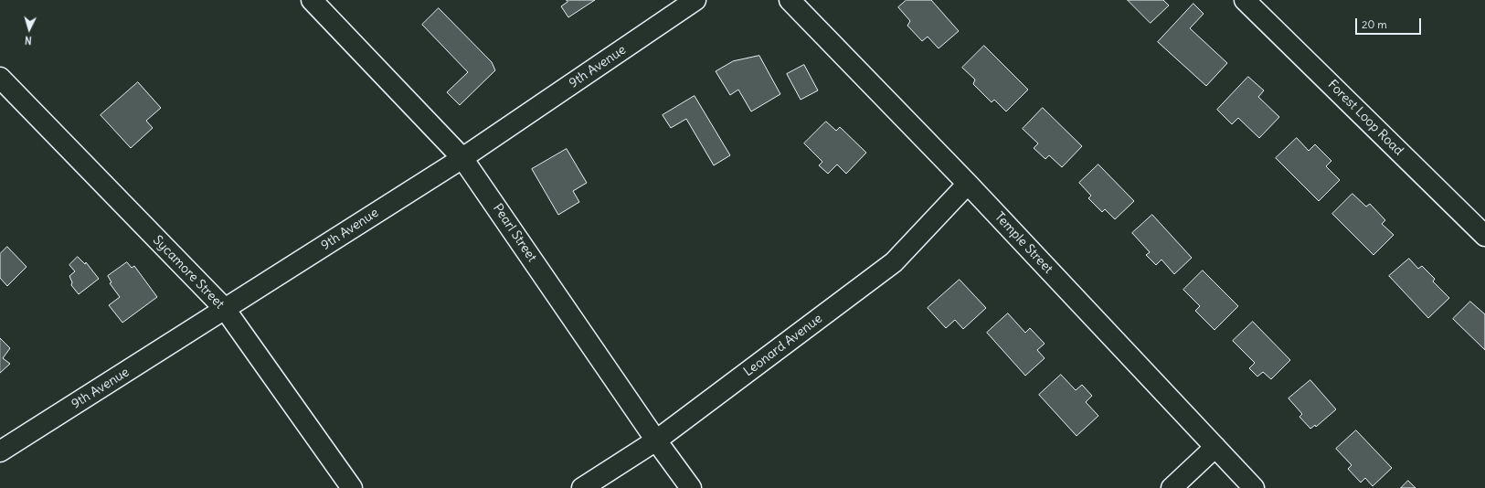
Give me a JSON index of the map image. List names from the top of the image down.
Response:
{
  "streets": {
    "street": [
      "9th Avenue",
      "Forest Loop Road",
      "Pearl Street",
      "Temple Street",
      "Sycamore Street",
      "Leonard Avenue"
    ]
  },
  "crossings": [
    ["9th Avenue", "Pearl Street"],
    ["9th Avenue", "Sycamore Street"],
    ["Pearl Street", "Leonard Avenue"],
    ["Temple Street", "Leonard Avenue"]
  ],
  "scale_bar": "20 m",
  "north": "bottom"
}
